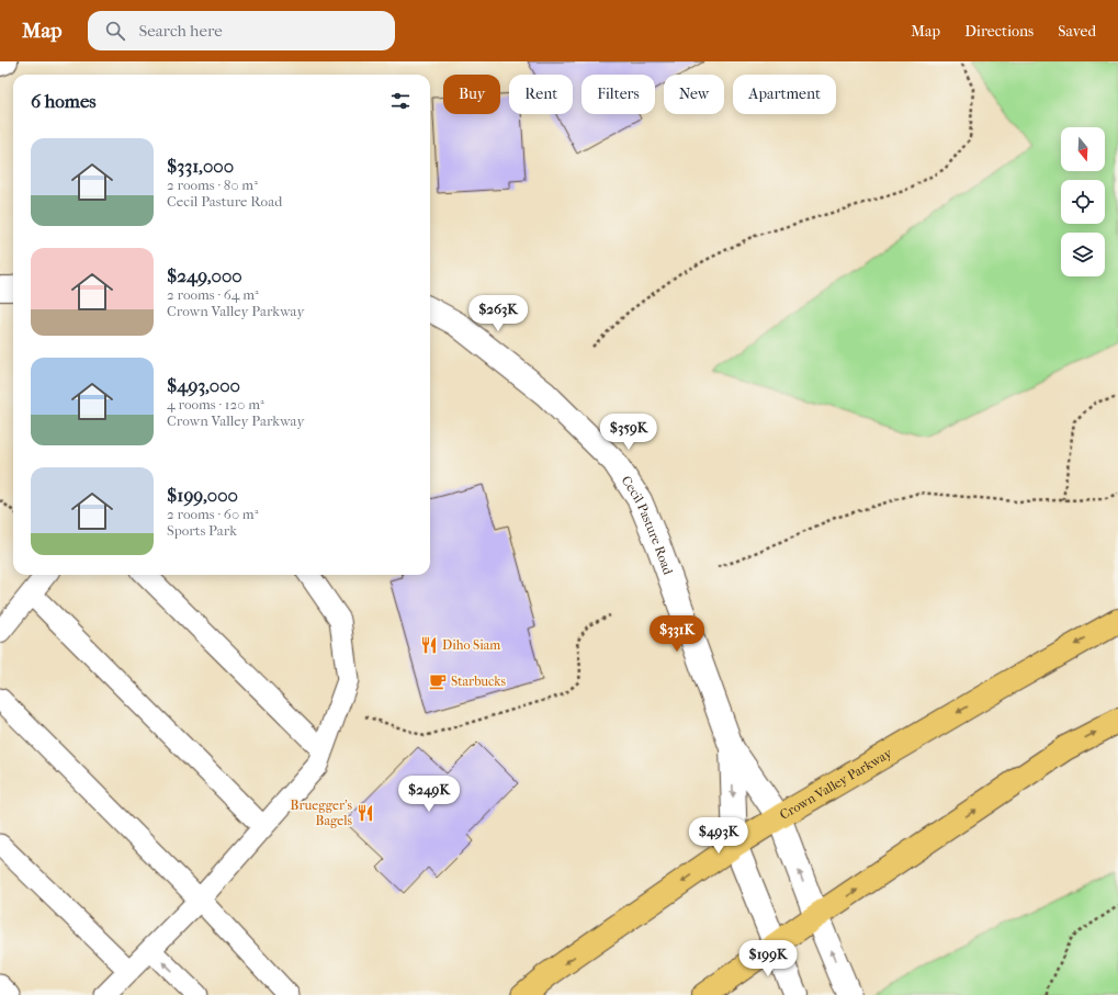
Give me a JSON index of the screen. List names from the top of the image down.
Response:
{
  "streets": {
    "main road": ["Crown Valley Parkway"],
    "street": ["Cecil Pasture Road"]
  },
  "crossings": [
    ["Cecil Pasture Road", "Crown Valley Parkway"]
  ],
  "places": {
    "restaurant": ["Diho Siam", "Bruegger's Bagels"],
    "cafe": ["Starbucks"]
  },
  "north": "bottom",
  "page": {
    "header": "Map",
    "search": "Search here",
    "nav": ["Map", "Directions", "Saved"],
    "chip": [
      "Buy",
      "Rent",
      "Filters",
      "New",
      "Apartment"
    ],
    "heading": "6 homes",
    "list": [
      {
        "name": "$331,000",
        "note": "2 rooms · 80 m² · Cecil Pasture Road"
      },
      {
        "name": "$249,000",
        "note": "2 rooms · 64 m² · Crown Valley Parkway"
      },
      {
        "name": "$493,000",
        "note": "4 rooms · 120 m² · Crown Valley Parkway"
      },
      {
        "name": "$199,000",
        "note": "2 rooms · 60 m² · Sports Park"
      }
    ],
    "price": [
      "$263K",
      "$359K",
      "$331K",
      "$249K",
      "$493K",
      "$199K"
    ]
  }
}
